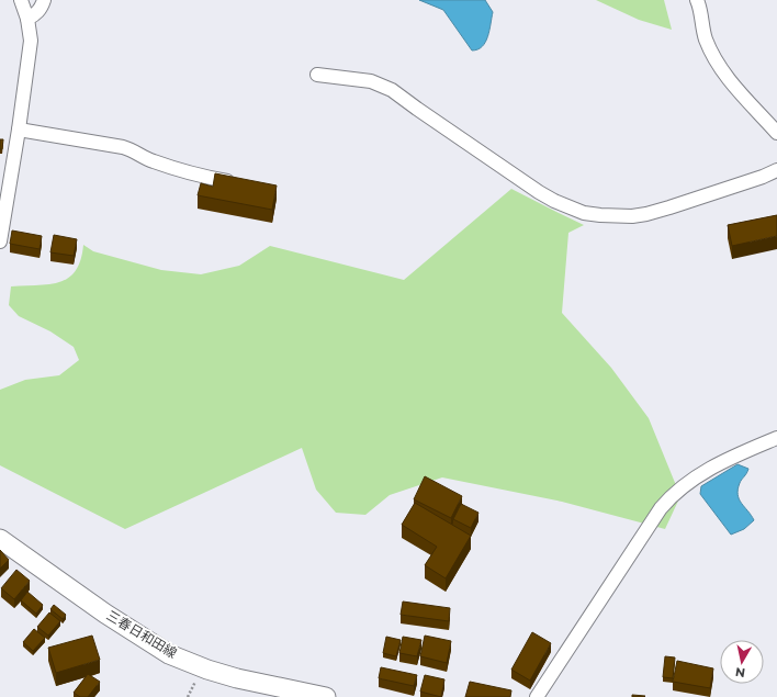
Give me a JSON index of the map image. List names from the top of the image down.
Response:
{
  "streets": {
    "main road": ["三春日和田線"]
  },
  "north": "bottom"
}
